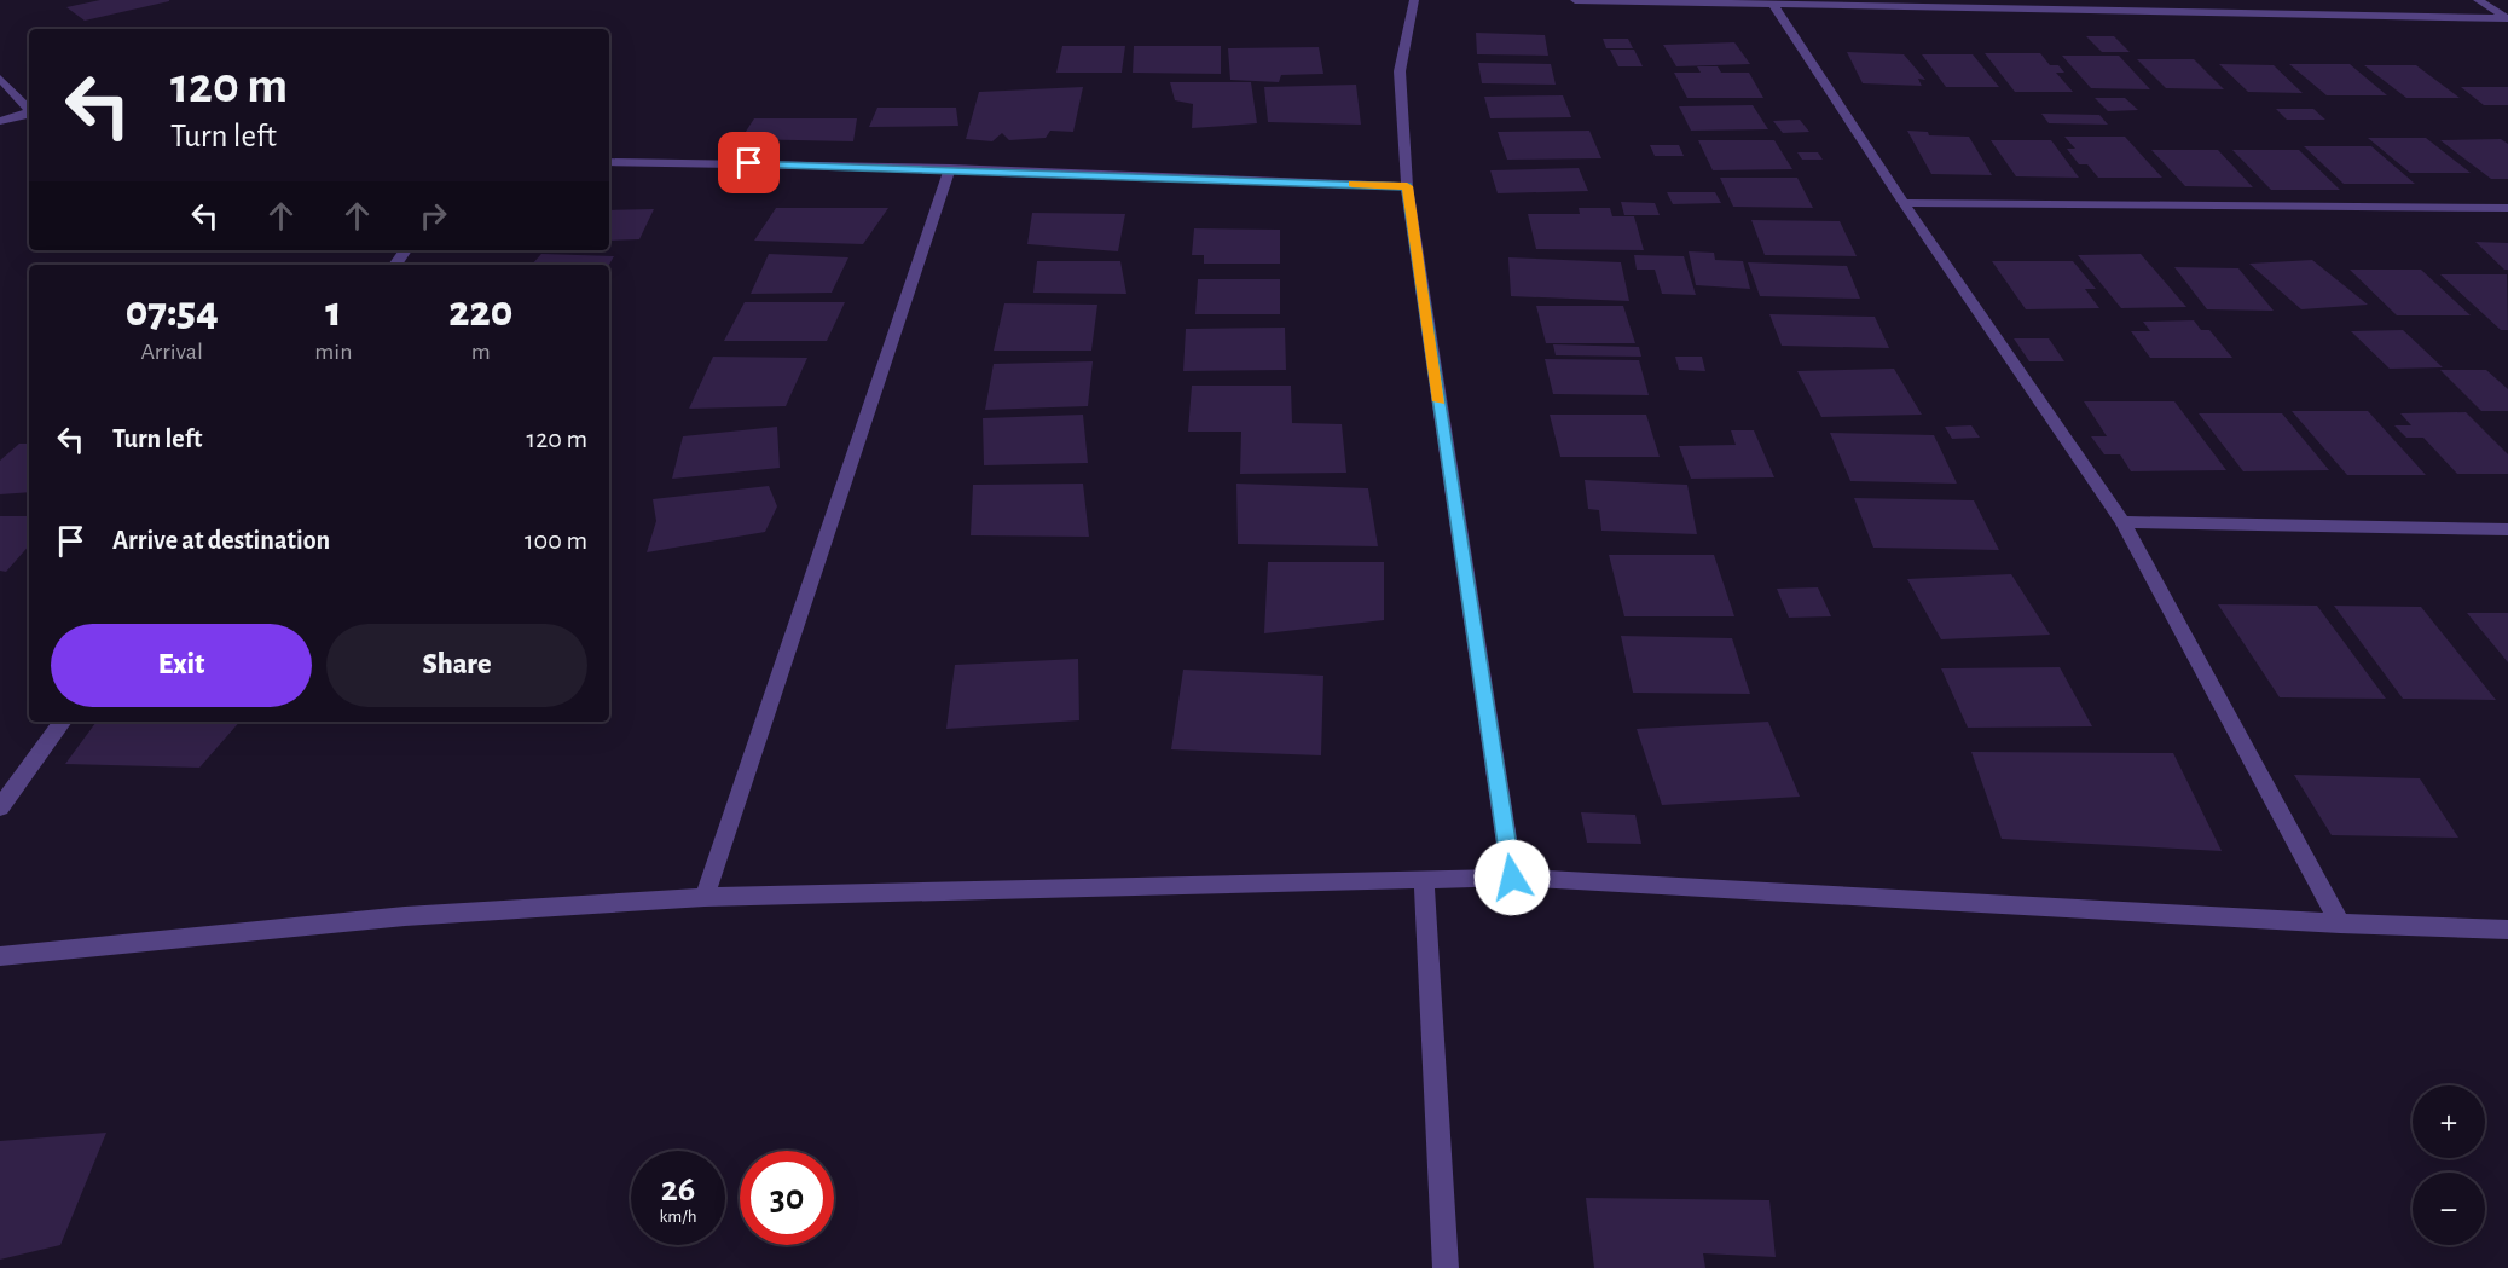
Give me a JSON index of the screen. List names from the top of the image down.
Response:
{
  "page": {
    "turn": ["120 m", "Turn left"],
    "eta": [
      "07:54",
      "Arrival",
      "1",
      "min",
      "220",
      "m"
    ],
    "list": [
      {
        "name": "Turn left",
        "value": "120 m"
      },
      {
        "name": "Arrive at destination",
        "value": "100 m"
      }
    ],
    "buttons": ["Exit", "Share"],
    "map_buttons": ["+", "−"],
    "speed": "26 km/h",
    "limit": "30"
  }
}
